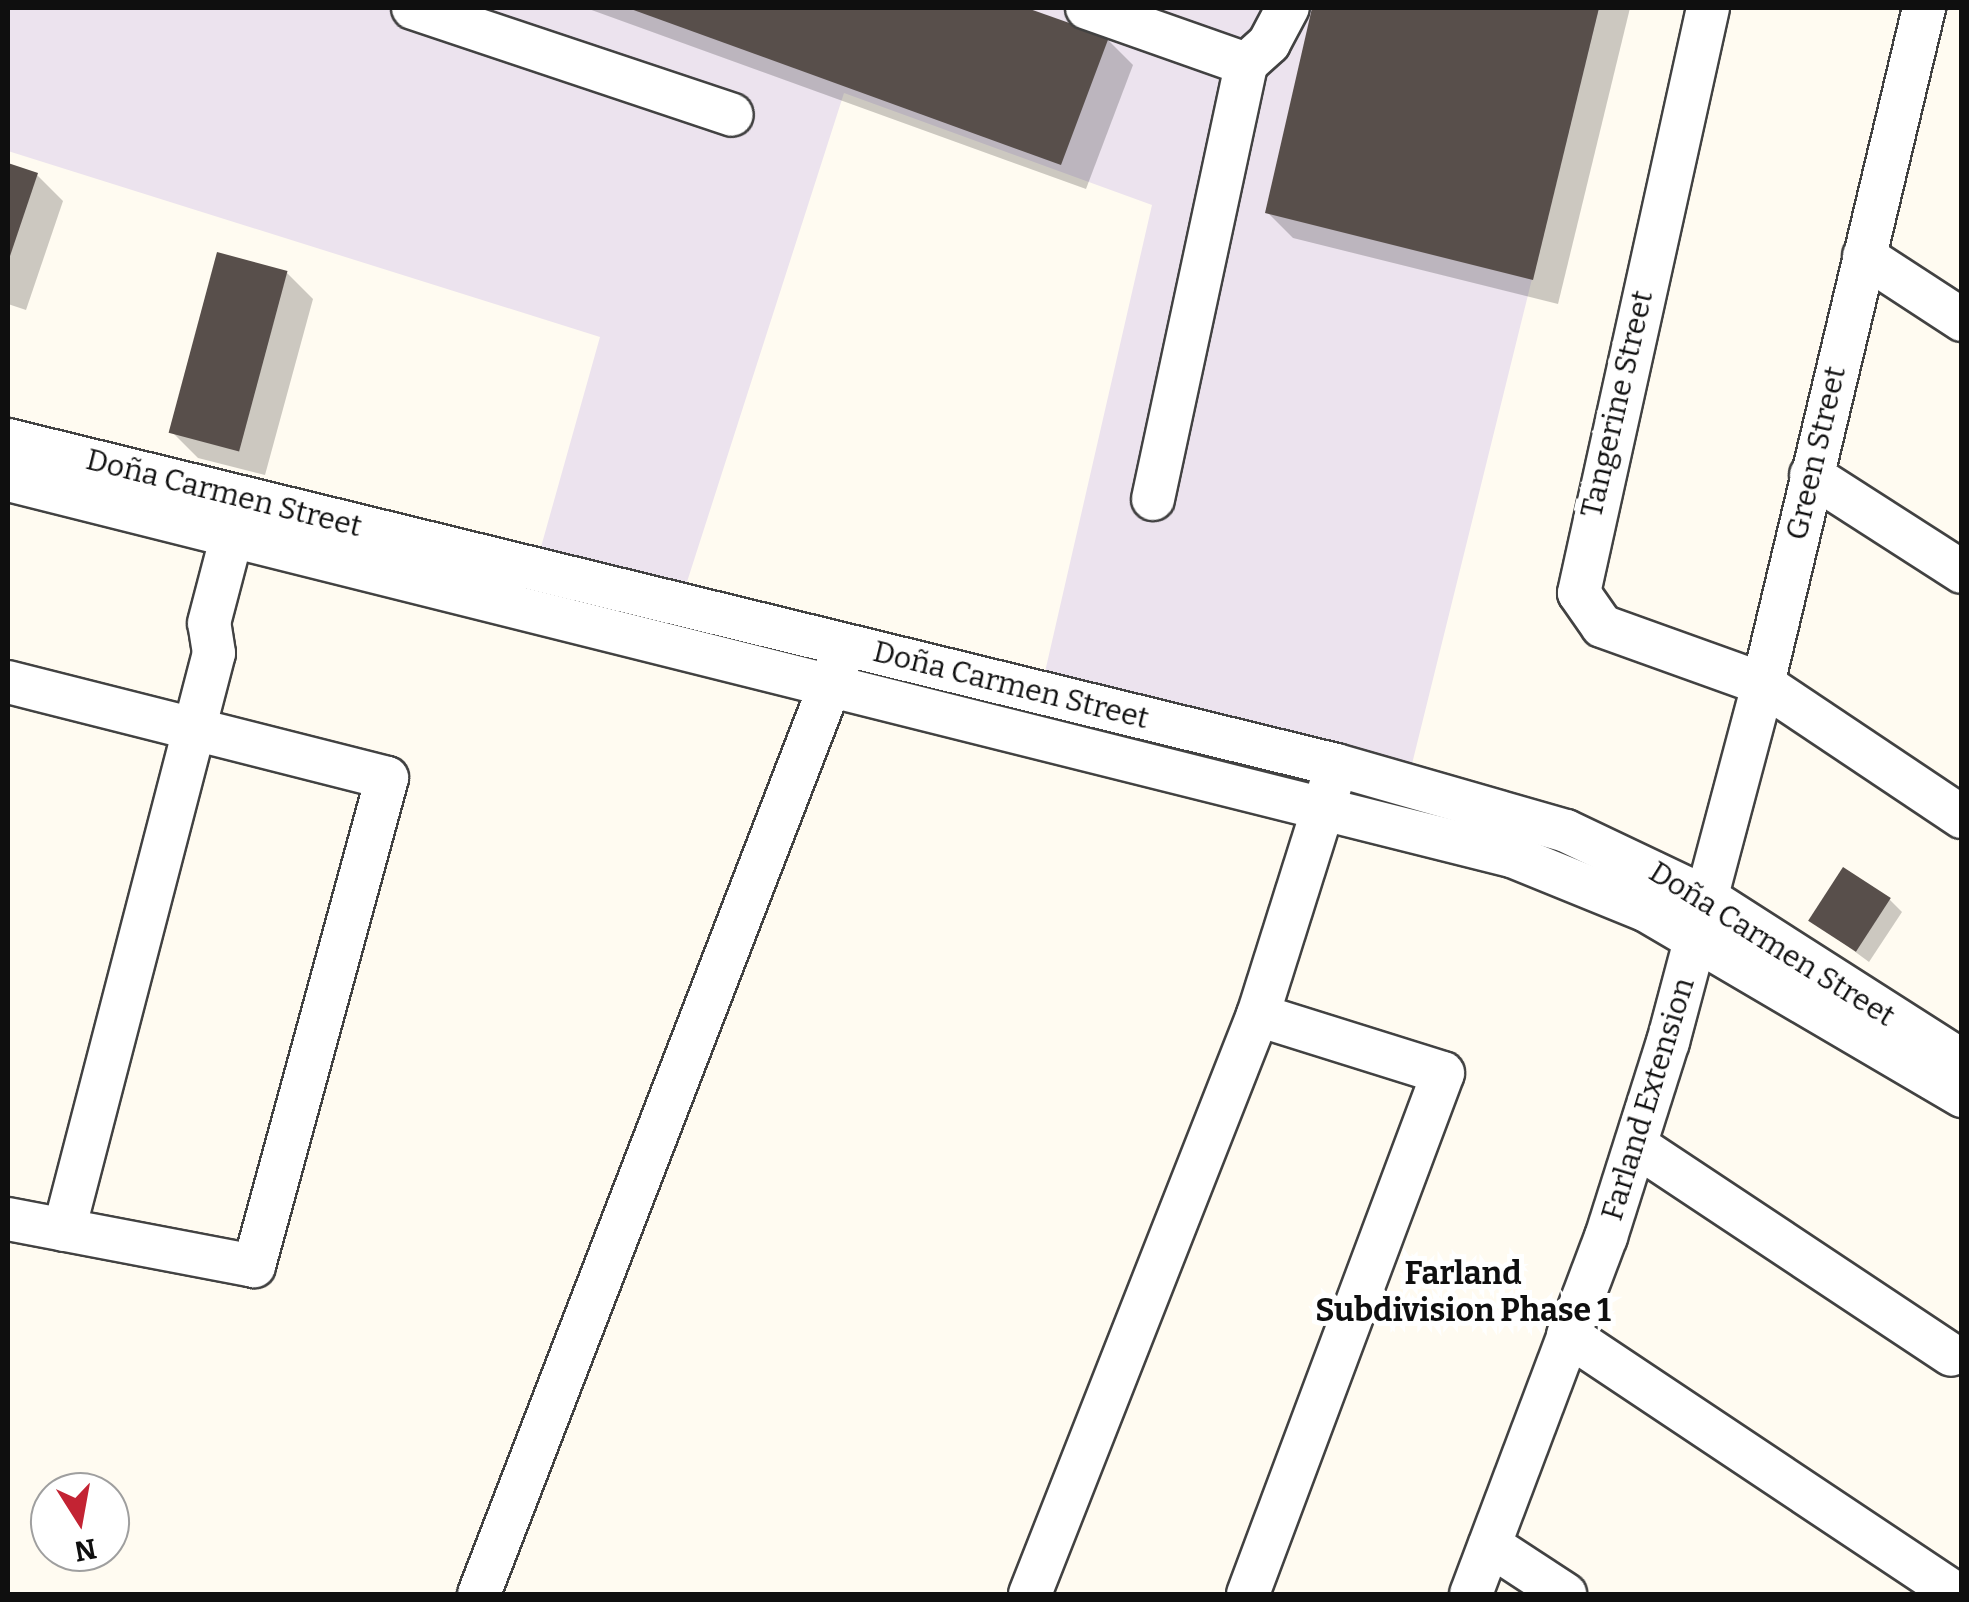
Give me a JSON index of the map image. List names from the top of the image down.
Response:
{
  "streets": {
    "street": [
      "Tangerine Street",
      "Green Street",
      "Doña Carmen Street",
      "Farland Extension"
    ]
  },
  "crossings": [
    ["Tangerine Street", "Green Street"],
    ["Green Street", "Doña Carmen Street"],
    ["Green Street", "Farland Extension"],
    ["Doña Carmen Street", "Farland Extension"]
  ],
  "districts": ["Farland Subdivision Phase 1"],
  "north": "bottom"
}
